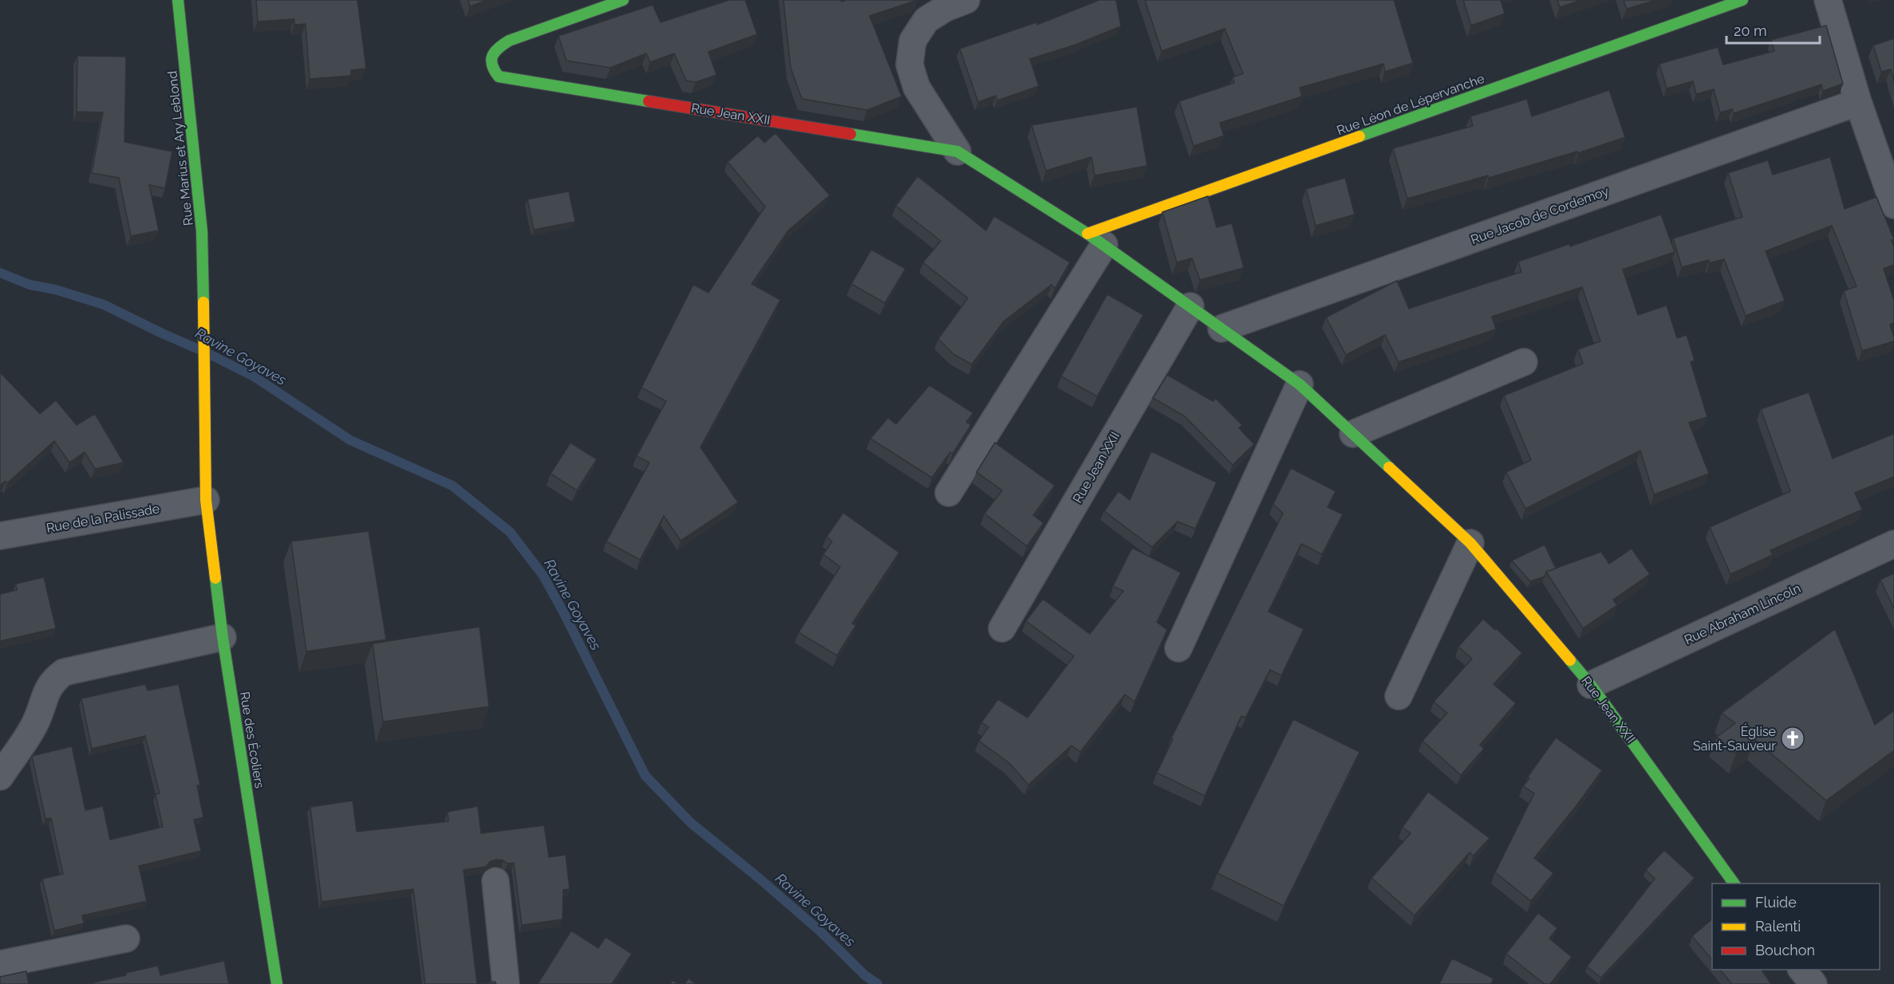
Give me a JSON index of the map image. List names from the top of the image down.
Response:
{
  "streets": {
    "street": [
      "Rue Léon de Lépervanche",
      "Rue Jean XXII",
      "Rue Marius et Ary Leblond",
      "Rue Jacob de Cordemoy",
      "Rue de la Palissade",
      "Rue Abraham Lincoln",
      "Rue des Écoliers"
    ]
  },
  "crossings": [
    ["Rue Léon de Lépervanche", "Rue Jean XXII"],
    ["Rue Jean XXII", "Rue Jacob de Cordemoy"],
    ["Rue Jean XXII", "Rue Abraham Lincoln"],
    ["Rue Marius et Ary Leblond", "Rue des Écoliers"],
    ["Rue de la Palissade", "Rue des Écoliers"]
  ],
  "water": ["Ravine Goyaves"],
  "places": {
    "church": ["Église Saint-Sauveur"]
  },
  "legend": ["Fluide", "Ralenti", "Bouchon"],
  "scale_bar": "20 m"
}
